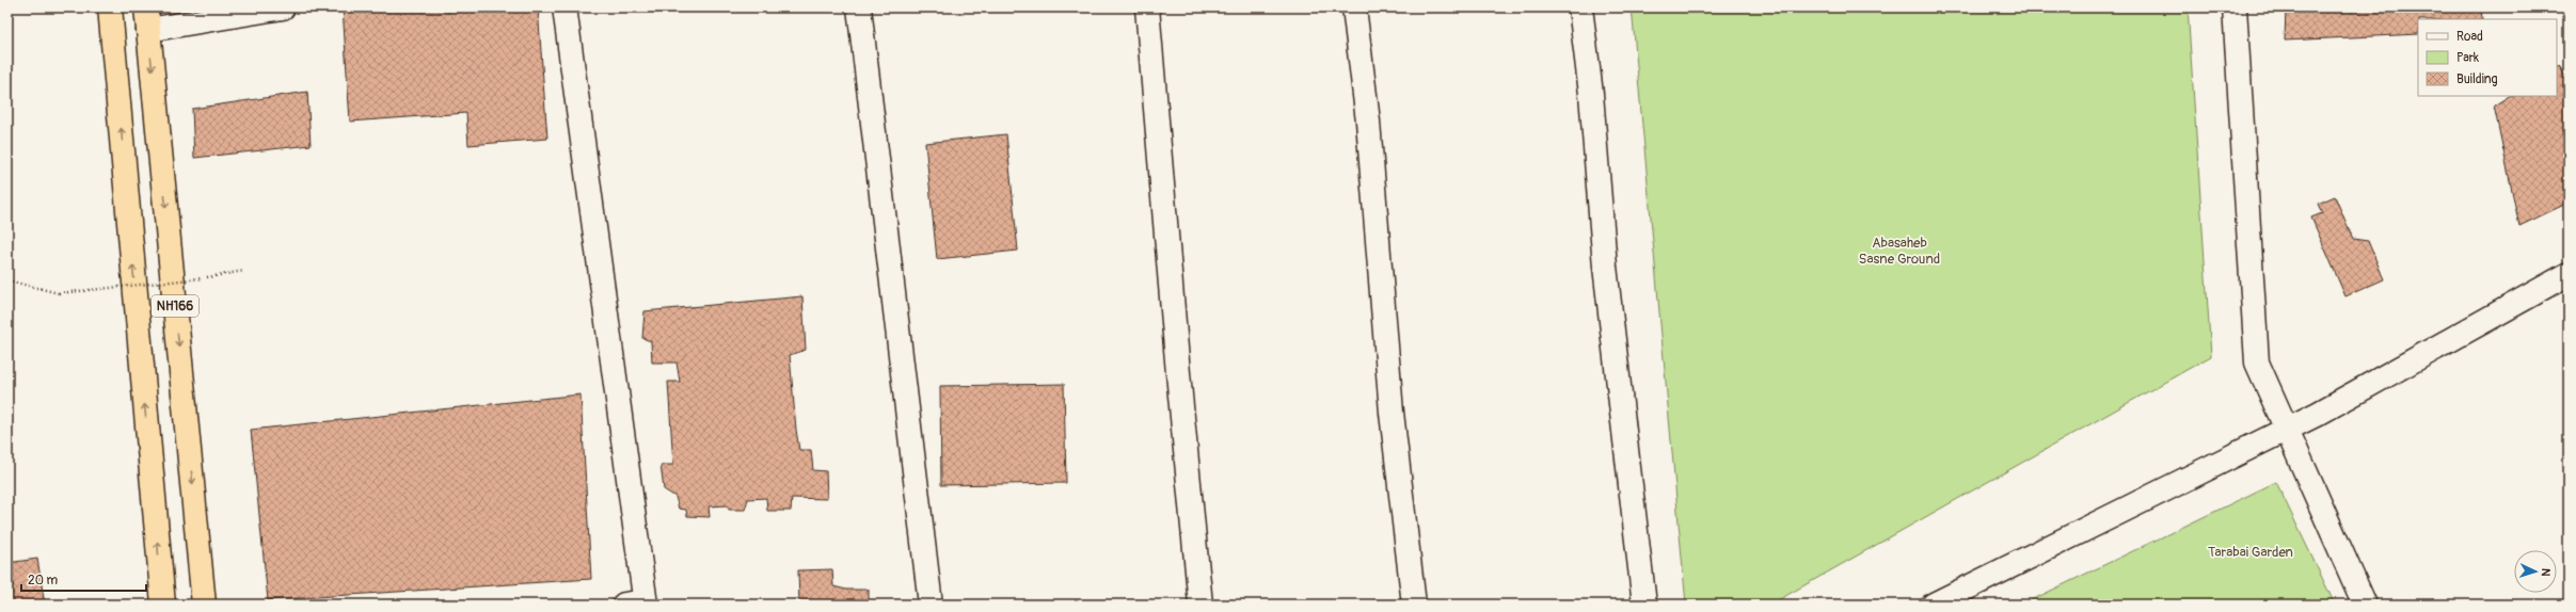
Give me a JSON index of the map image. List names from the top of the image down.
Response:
{
  "streets": {
    "highway": ["NH166"]
  },
  "parks": ["Abasaheb Sasne Ground", "Tarabai Garden"],
  "legend": ["Road", "Park", "Building"],
  "scale_bar": "20 m",
  "north": "right"
}
